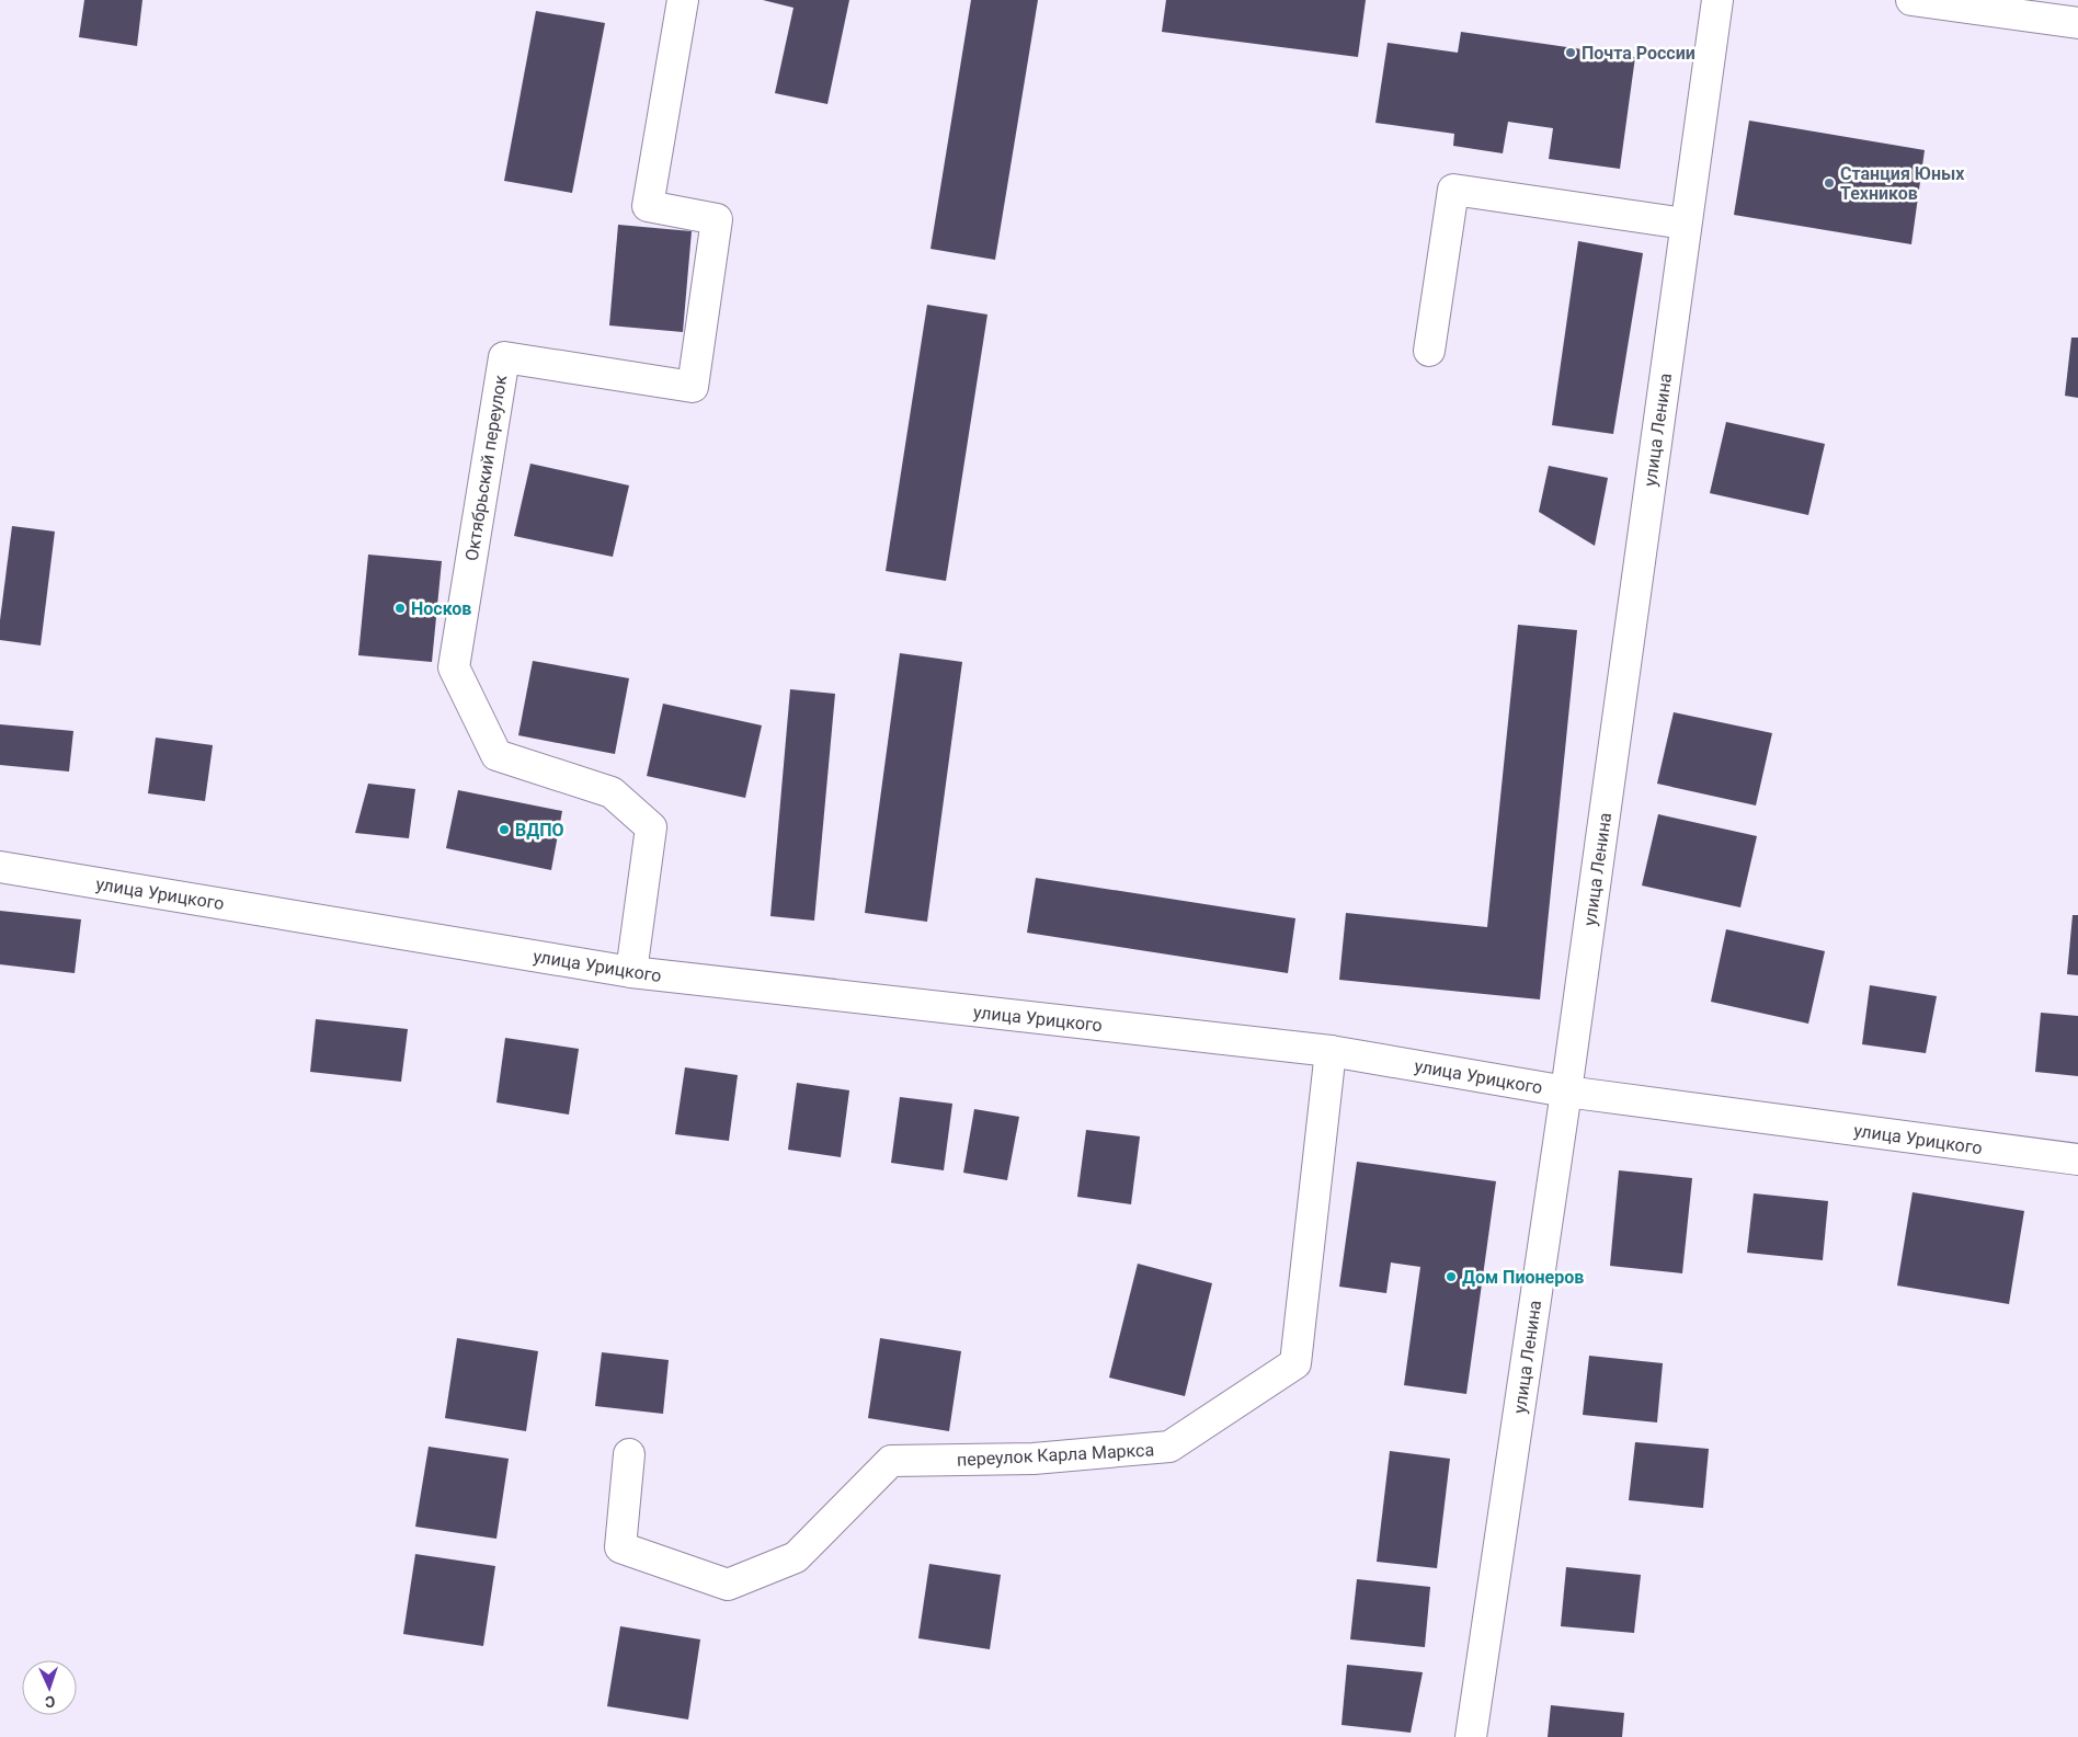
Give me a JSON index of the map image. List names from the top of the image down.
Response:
{
  "streets": {
    "street": [
      "улица Ленина",
      "Октябрьский переулок",
      "улица Урицкого",
      "переулок Карла Маркса"
    ]
  },
  "crossings": [
    ["улица Ленина", "улица Урицкого"],
    ["Октябрьский переулок", "улица Урицкого"],
    ["улица Урицкого", "переулок Карла Маркса"]
  ],
  "places": [
    "Почта России",
    "Станция Юных Техников",
    "Носков",
    "ВДПО",
    "Дом Пионеров"
  ],
  "north": "bottom"
}
